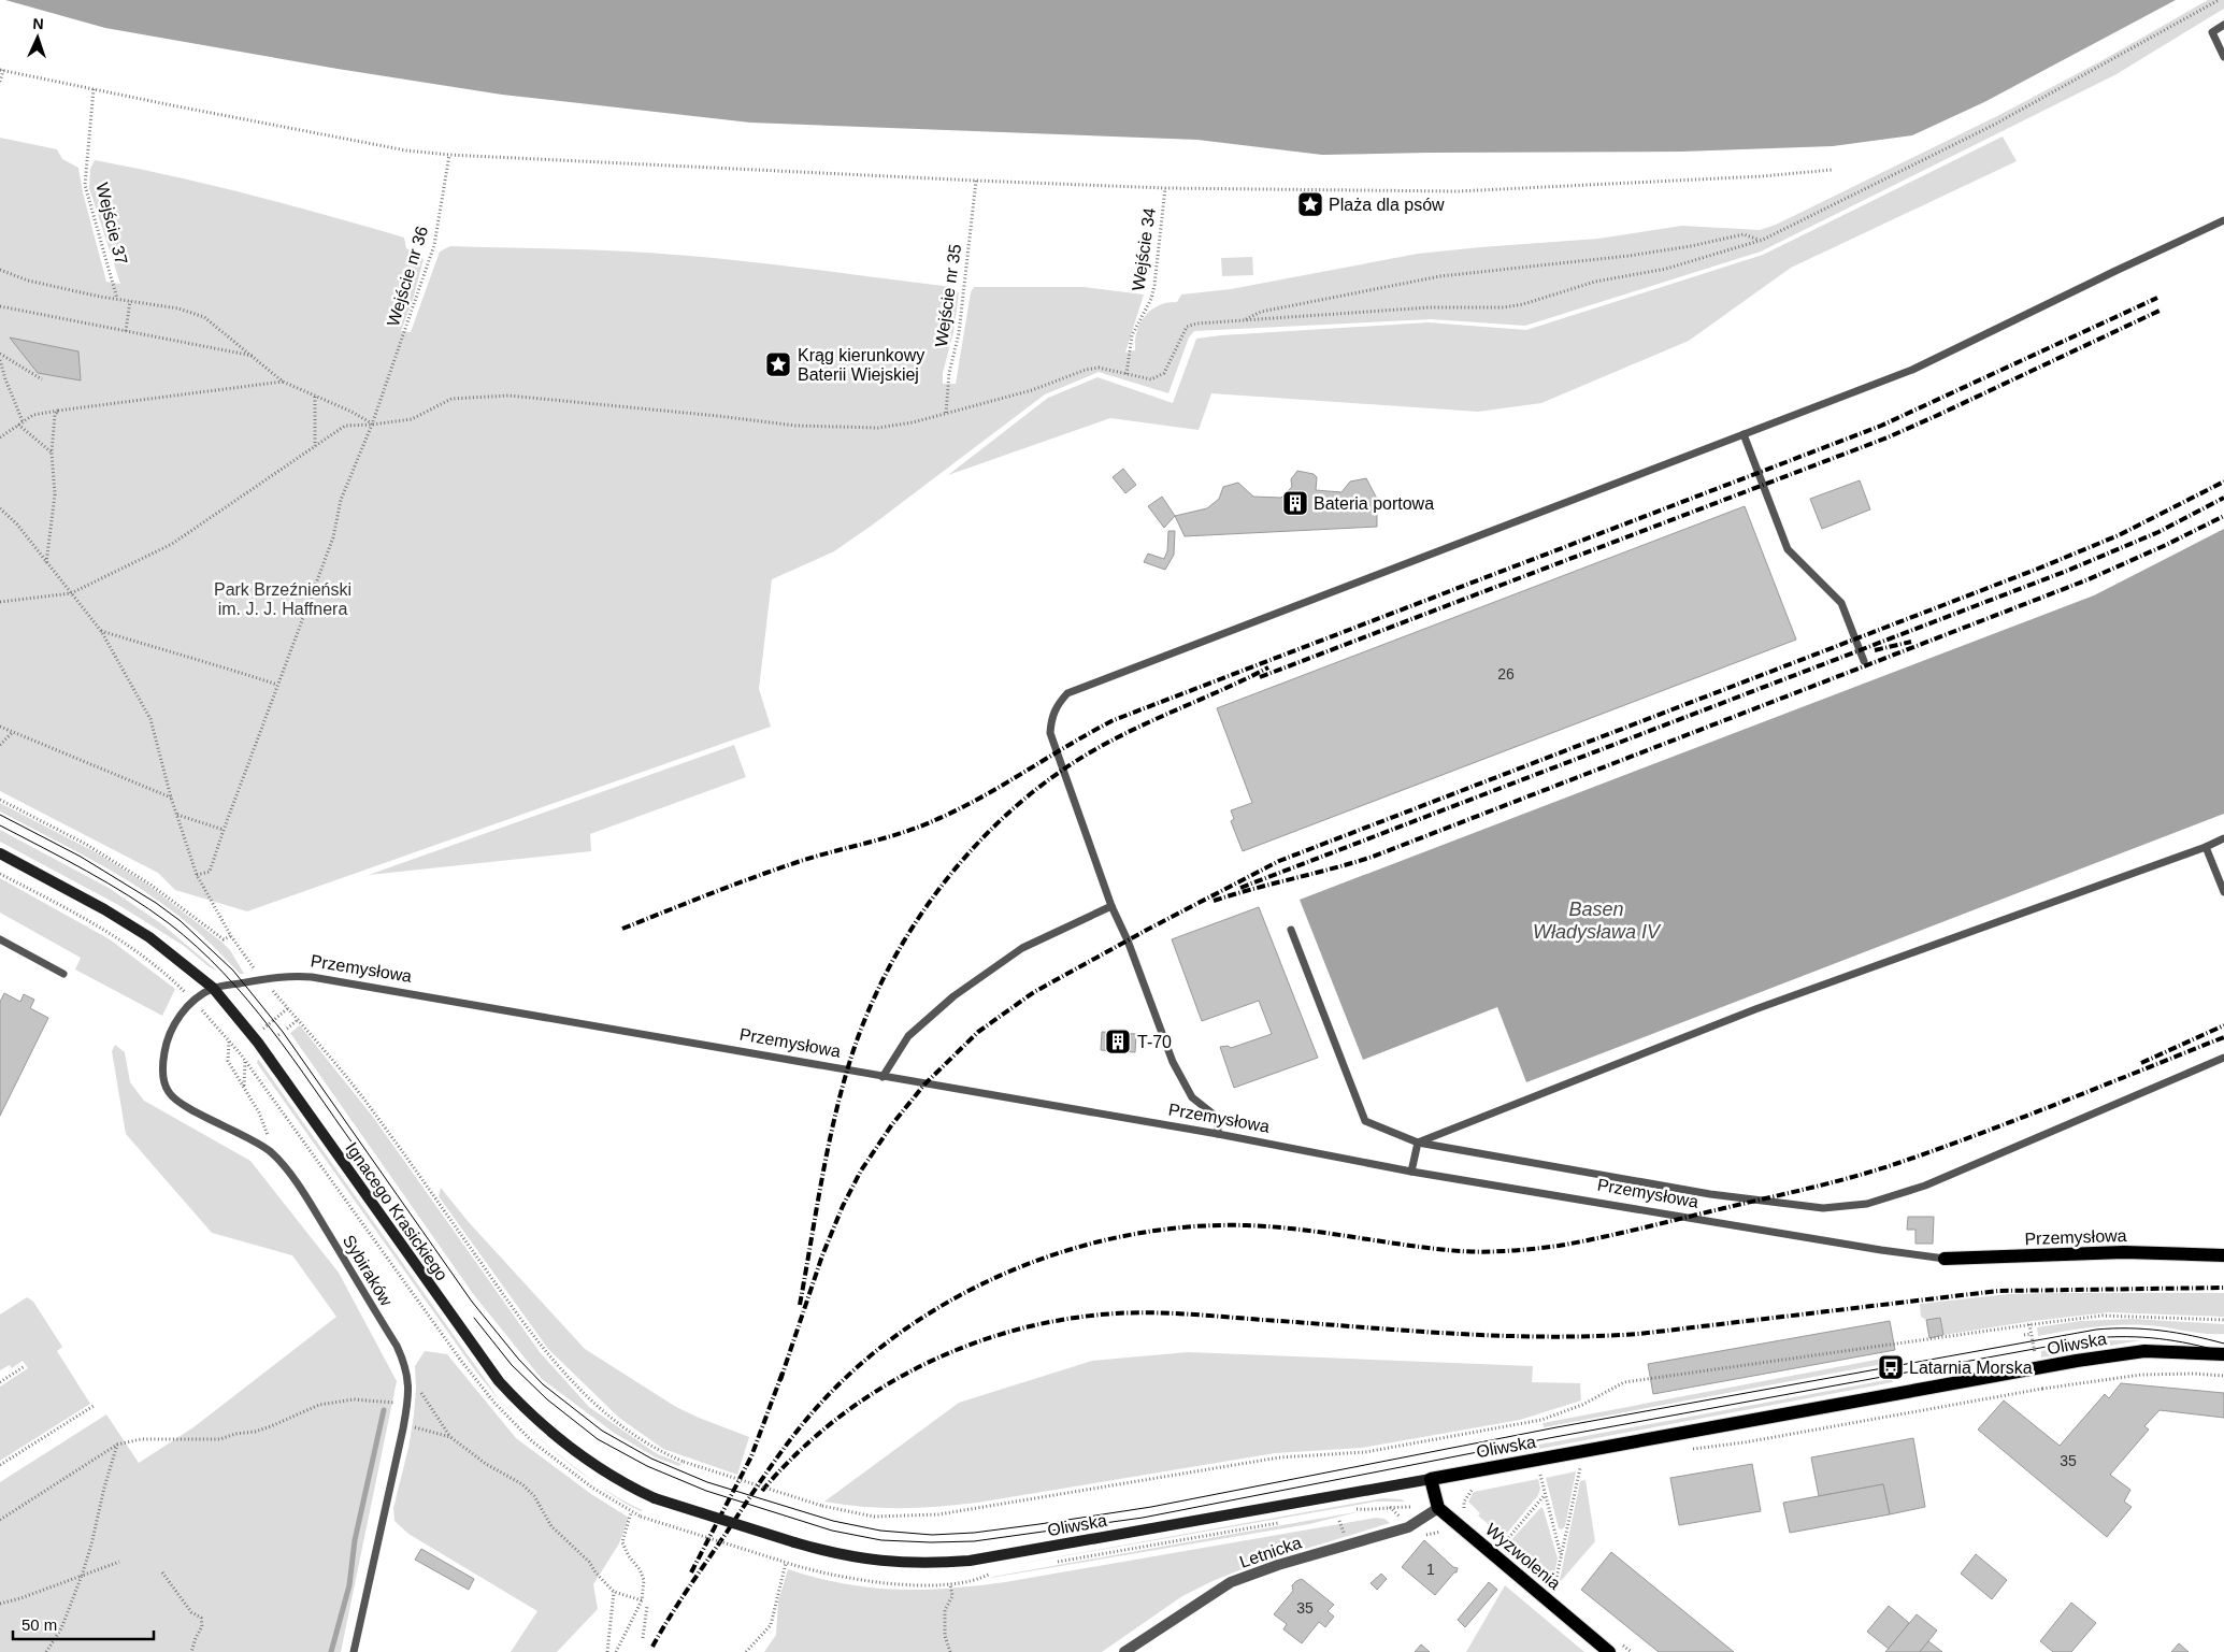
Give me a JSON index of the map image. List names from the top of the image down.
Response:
{
  "streets": {
    "main road": ["Przemysłowa", "Oliwska", "Wyzwolenia"],
    "street": ["Ignacego Krasickiego", "Letnicka"],
    "lane": ["Sybiraków"],
    "path": [
      "Wejście 37",
      "Wejście 34",
      "Wejście nr 36",
      "Wejście nr 35"
    ]
  },
  "crossings": [
    ["Przemysłowa", "Ignacego Krasickiego"],
    ["Przemysłowa", "Sybiraków"],
    ["Ignacego Krasickiego", "Sybiraków"],
    ["Ignacego Krasickiego", "Oliwska"],
    ["Letnicka", "Wyzwolenia"]
  ],
  "water": ["Basen Władysława IV"],
  "parks": ["Park Brzeźnieński im. J. J. Haffnera"],
  "places": {
    "place": ["Plaża dla psów", "Krąg kierunkowy Baterii Wiejskiej"],
    "building": ["Bateria portowa", "T-70"],
    "bus stop": ["Latarnia Morska"]
  },
  "house_numbers": [
    "26",
    "35",
    "1",
    "35"
  ],
  "scale_bar": "50 m",
  "north": "top"
}
